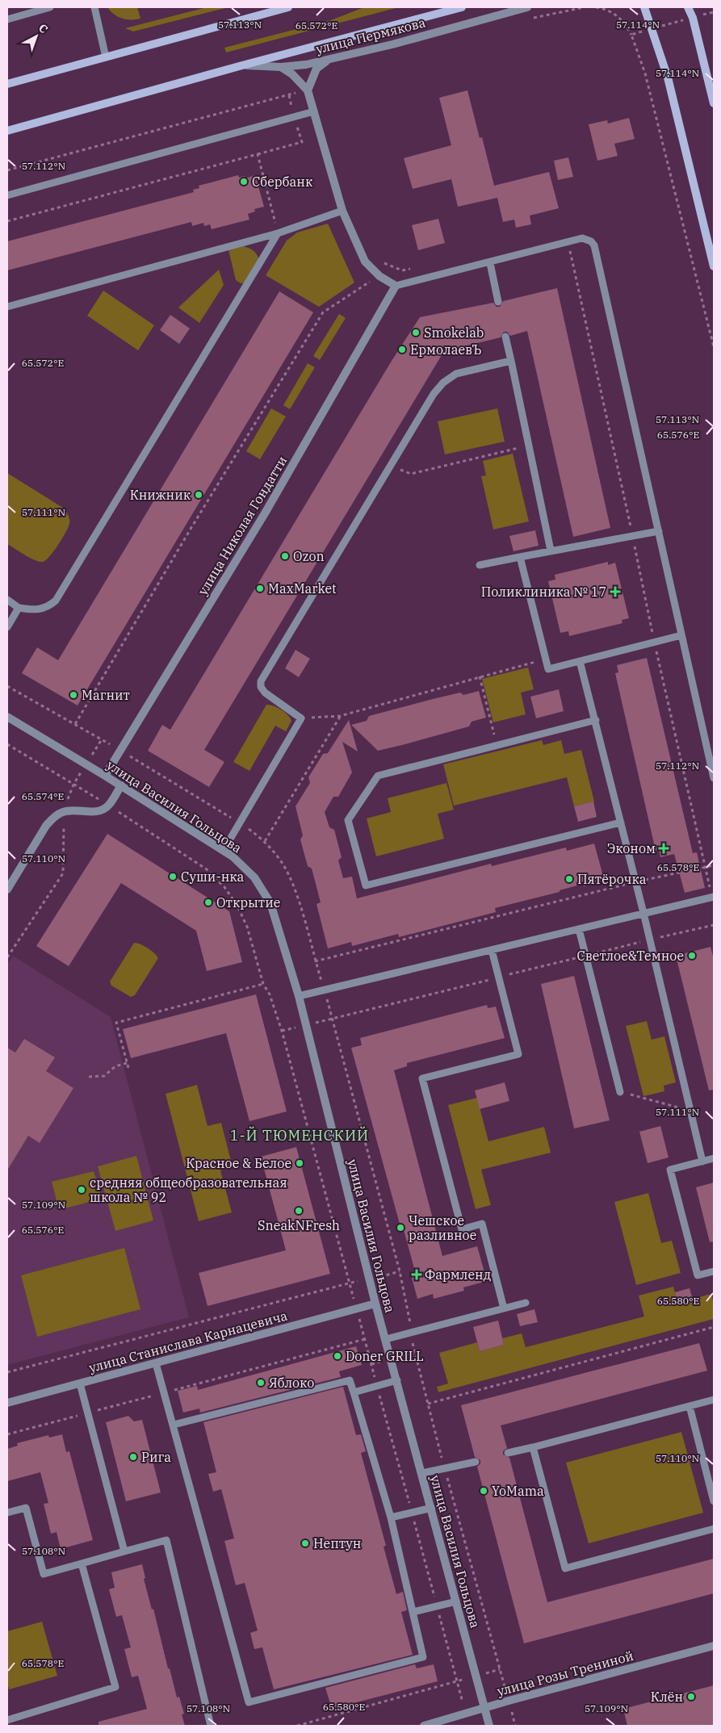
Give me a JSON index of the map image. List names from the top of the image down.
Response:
{
  "streets": {
    "main road": ["улица Пермякова"],
    "street": [
      "улица Николая Гондатти",
      "улица Василия Гольцова",
      "улица Станислава Карнацевича",
      "улица Розы Трениной"
    ]
  },
  "crossings": [
    ["улица Николая Гондатти", "улица Василия Гольцова"],
    ["улица Василия Гольцова", "улица Станислава Карнацевича"],
    ["улица Василия Гольцова", "улица Розы Трениной"]
  ],
  "districts": ["1-Й ТЮМЕНСКИЙ"],
  "places": {
    "other": [
      "Сбербанк",
      "Smokelab",
      "ЕрмолаевЪ",
      "Книжник",
      "Ozon",
      "MaxMarket",
      "Магнит",
      "Суши-нка",
      "Пятёрочка",
      "Открытие",
      "Светлое&Темное",
      "Красное & Белое",
      "средняя общеобразовательная школа № 92",
      "SneakNFresh",
      "Чешское разливное",
      "Doner GRILL",
      "Яблоко",
      "Рига",
      "YoMama",
      "Нептун",
      "Клён"
    ],
    "health": ["Поликлиника № 17", "Эконом", "Фармленд"]
  },
  "north": "top right",
  "coordinates": [
    "57.113°N",
    "57.114°N",
    "65.572°E",
    "57.112°N",
    "65.576°E",
    "57.111°N",
    "65.574°E",
    "57.110°N",
    "65.578°E",
    "57.109°N",
    "65.580°E",
    "57.108°N"
  ]
}
